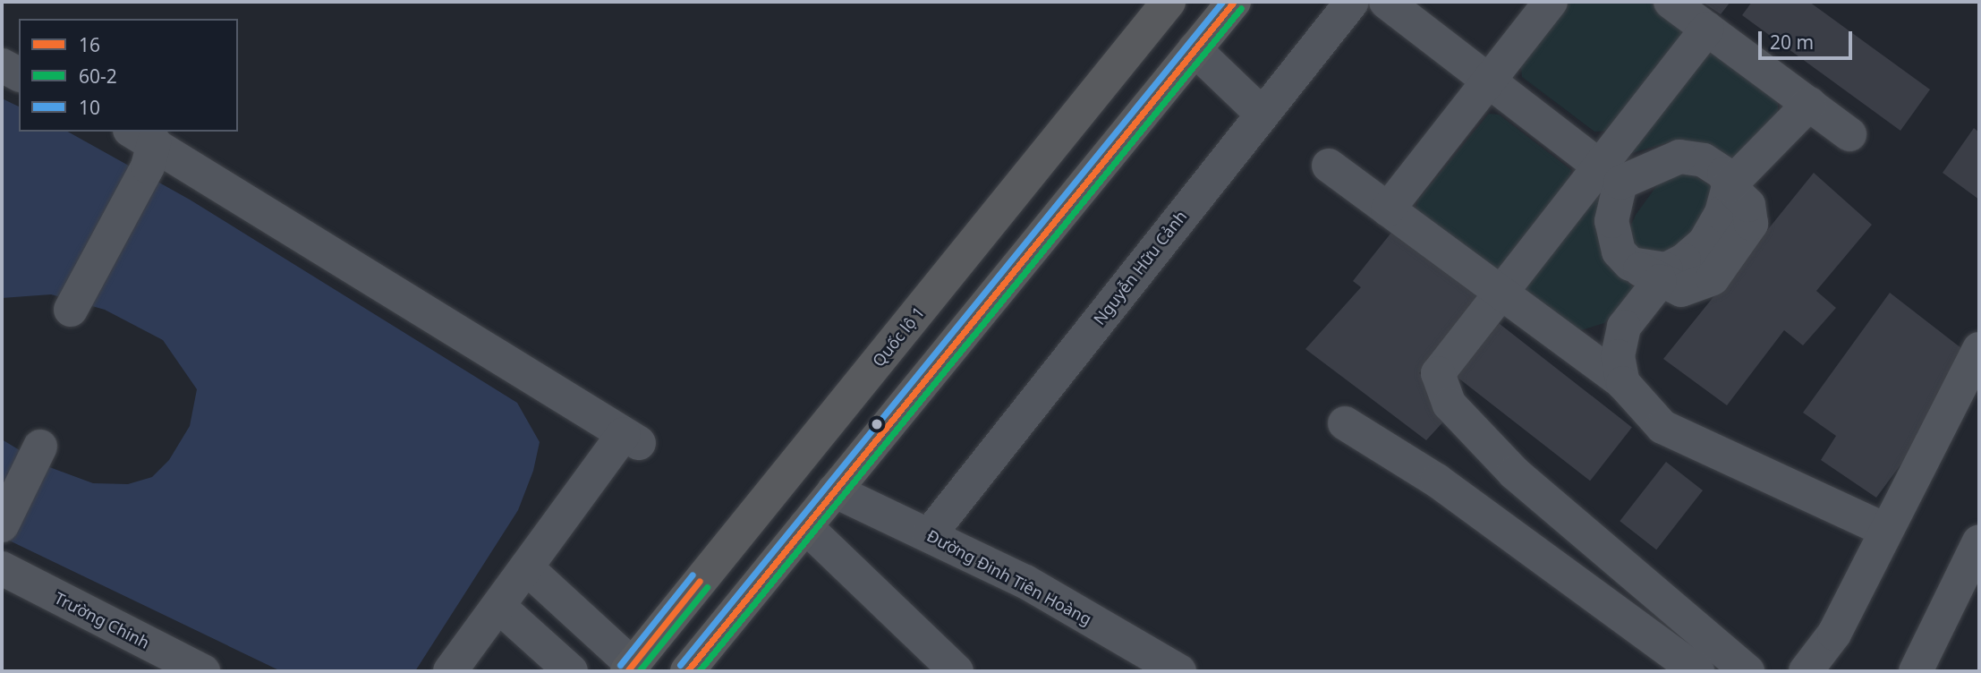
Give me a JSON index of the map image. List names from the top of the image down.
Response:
{
  "streets": {
    "highway": ["Quốc lộ 1"],
    "street": ["Nguyễn Hữu Cảnh", "Đường Đinh Tiên Hoàng", "Trường Chinh"]
  },
  "crossings": [
    ["Nguyễn Hữu Cảnh", "Đường Đinh Tiên Hoàng"]
  ],
  "lines": ["transit line 16", "transit line 10", "transit line 60-2"],
  "legend": ["16", "60-2", "10"],
  "scale_bar": "20 m"
}
